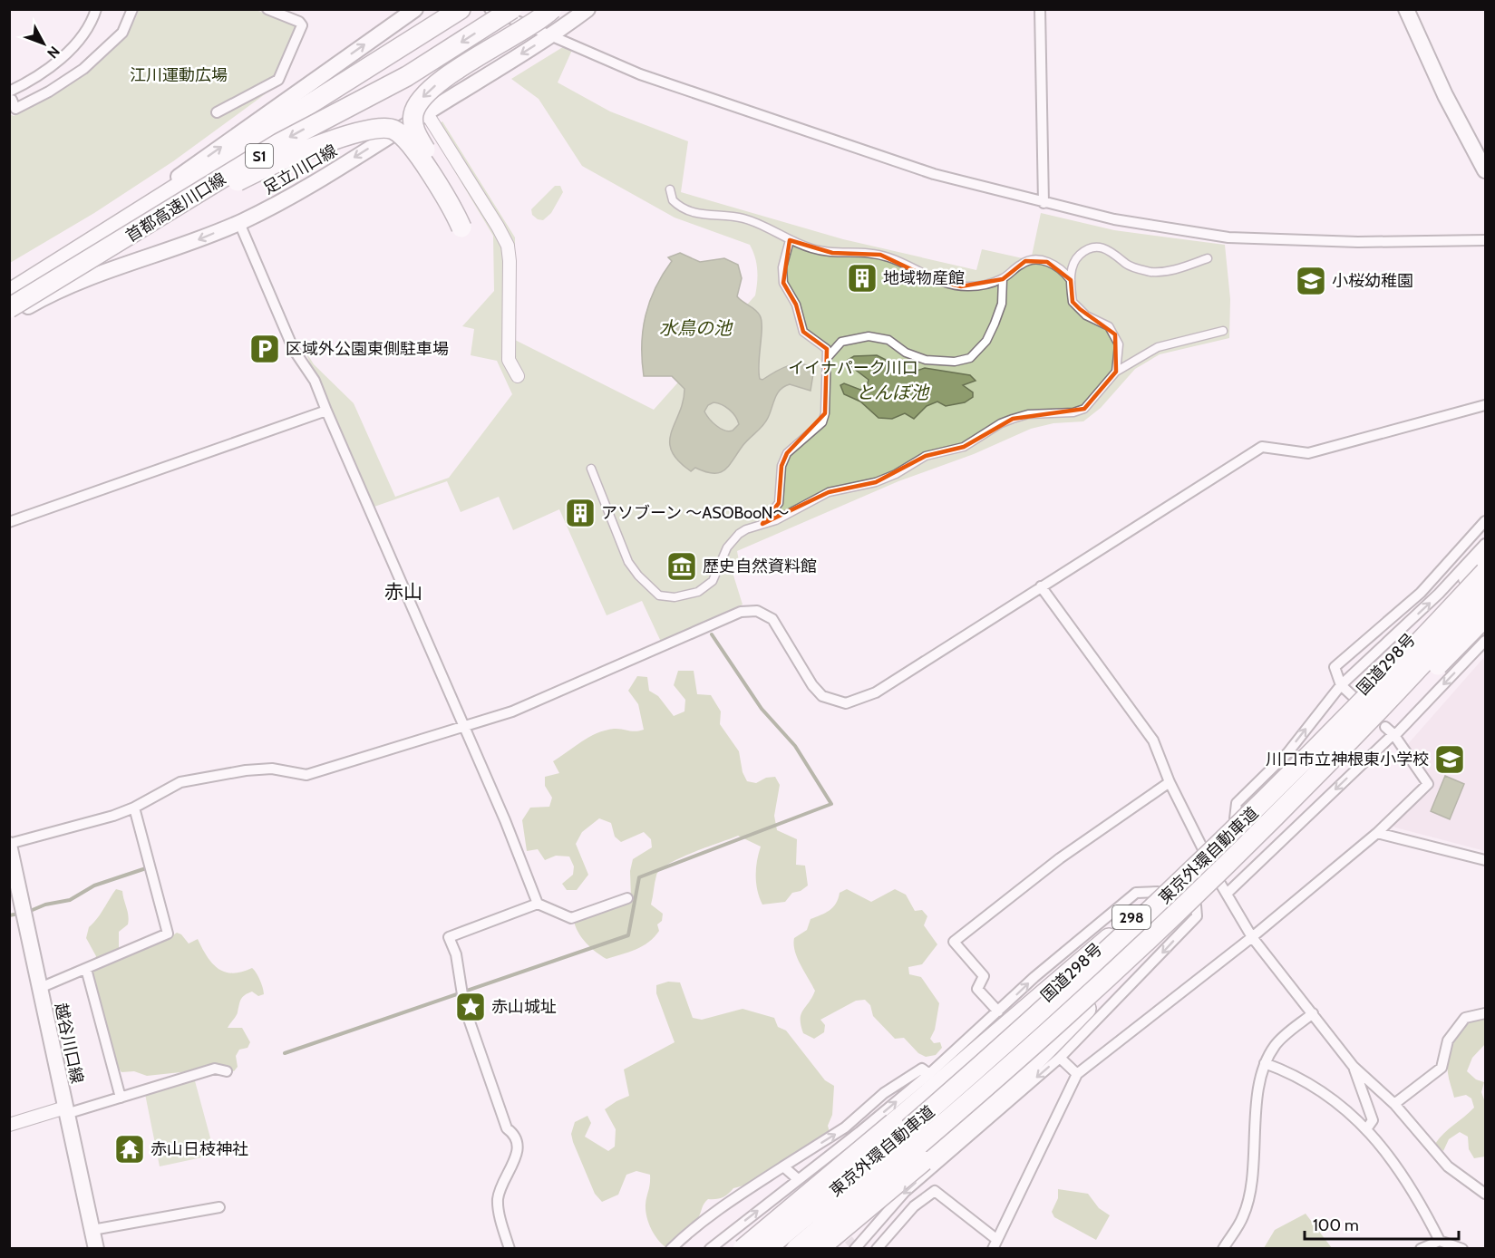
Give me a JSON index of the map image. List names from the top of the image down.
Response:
{
  "streets": {
    "highway": [
      "S1",
      "首都高速川口線",
      "国道298号",
      "東京外環自動車道",
      "298"
    ],
    "main road": ["足立川口線", "越谷川口線"]
  },
  "districts": ["赤山"],
  "water": ["水鳥の池", "とんぼ池"],
  "parks": ["江川運動広場", "イイナパーク川口"],
  "places": {
    "building": ["地域物産館", "アソブーン ～ASOBooN～"],
    "school or university": ["小桜幼稚園", "川口市立神根東小学校"],
    "parking": ["区域外公園東側駐車場"],
    "museum": ["歴史自然資料館"],
    "place": ["赤山城址"],
    "temple": ["赤山日枝神社"]
  },
  "scale_bar": "100 m",
  "north": "bottom right"
}
